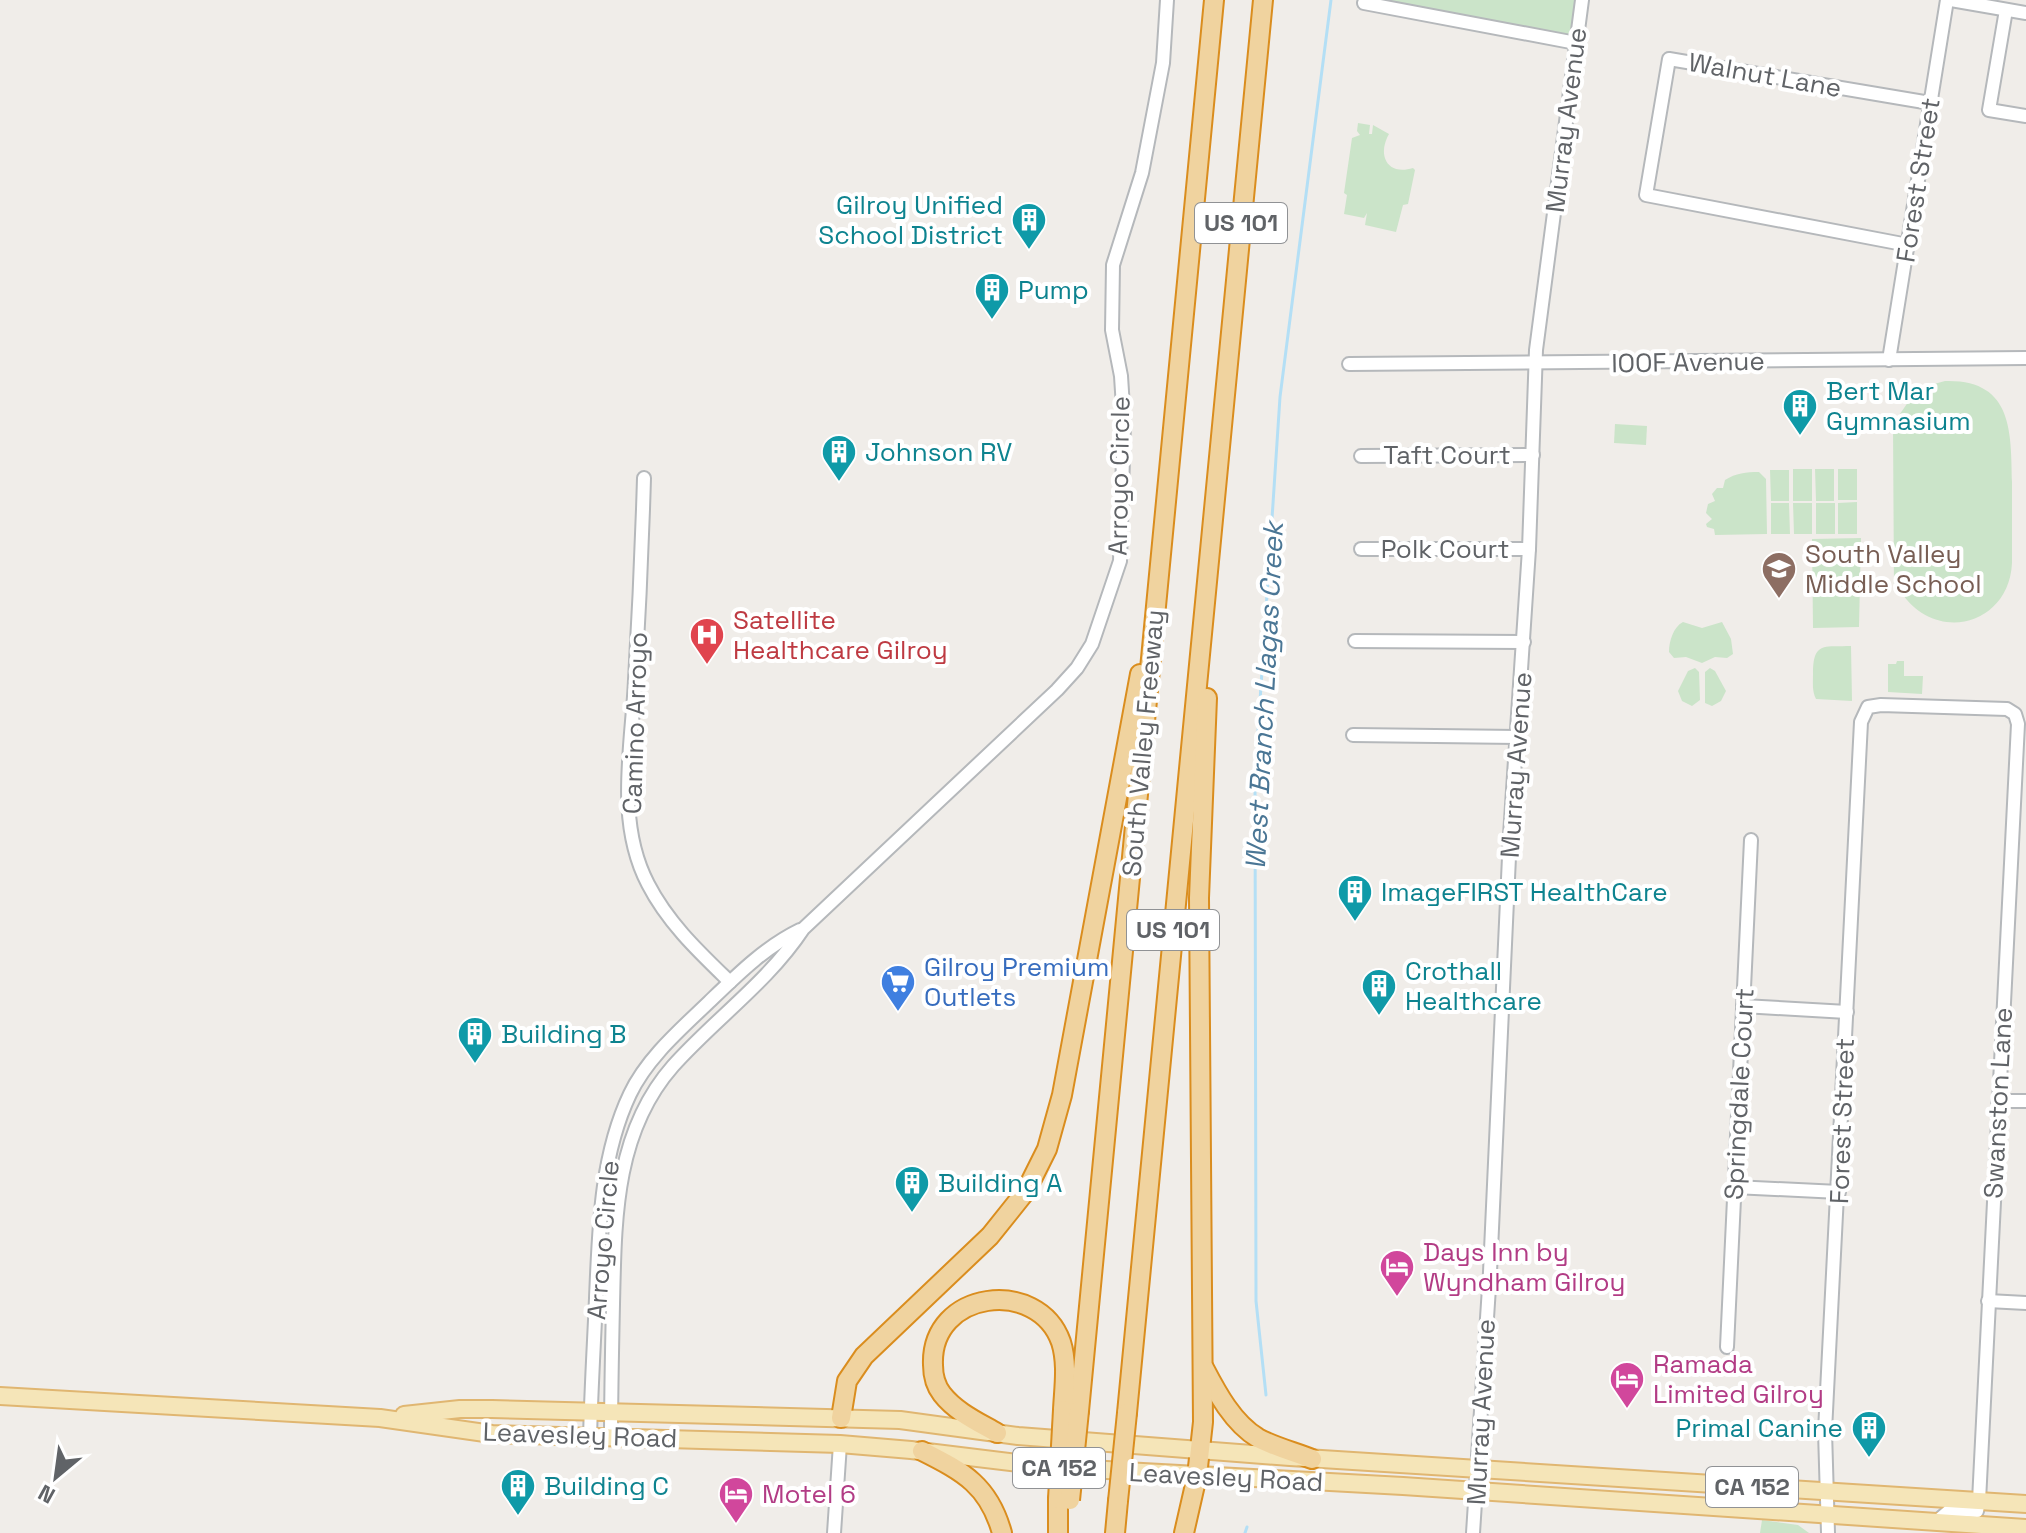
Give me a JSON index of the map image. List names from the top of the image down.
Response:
{
  "streets": {
    "highway": ["US 101", "South Valley Freeway", "CA 152"],
    "main road": ["Leavesley Road"],
    "street": [
      "Walnut Lane",
      "Murray Avenue",
      "Forest Street",
      "IOOF Avenue",
      "Taft Court",
      "Arroyo Circle",
      "Polk Court",
      "Camino Arroyo",
      "Springdale Court",
      "Swanston Lane"
    ]
  },
  "crossings": [
    ["Walnut Lane", "Forest Street"],
    ["Murray Avenue", "IOOF Avenue"],
    ["Murray Avenue", "Taft Court"],
    ["Murray Avenue", "Polk Court"],
    ["Murray Avenue", "Leavesley Road"],
    ["Forest Street", "IOOF Avenue"],
    ["Forest Street", "Swanston Lane"],
    ["Forest Street", "Leavesley Road"],
    ["Arroyo Circle", "Camino Arroyo"],
    ["Arroyo Circle", "Leavesley Road"],
    ["South Valley Freeway", "CA 152"],
    ["Swanston Lane", "Leavesley Road"],
    ["Leavesley Road", "CA 152"]
  ],
  "water": ["West Branch Llagas Creek"],
  "places": {
    "building": [
      "Gilroy Unified School District",
      "Pump",
      "Bert Mar Gymnasium",
      "Johnson RV",
      "ImageFIRST HealthCare",
      "Crothall Healthcare",
      "Building B",
      "Building A",
      "Primal Canine",
      "Building C"
    ],
    "school or university": ["South Valley Middle School"],
    "hospital": ["Satellite Healthcare Gilroy"],
    "supermarket": ["Gilroy Premium Outlets"],
    "hotel": ["Days Inn by Wyndham Gilroy", "Ramada Limited Gilroy", "Motel 6"]
  },
  "north": "bottom left"
}
